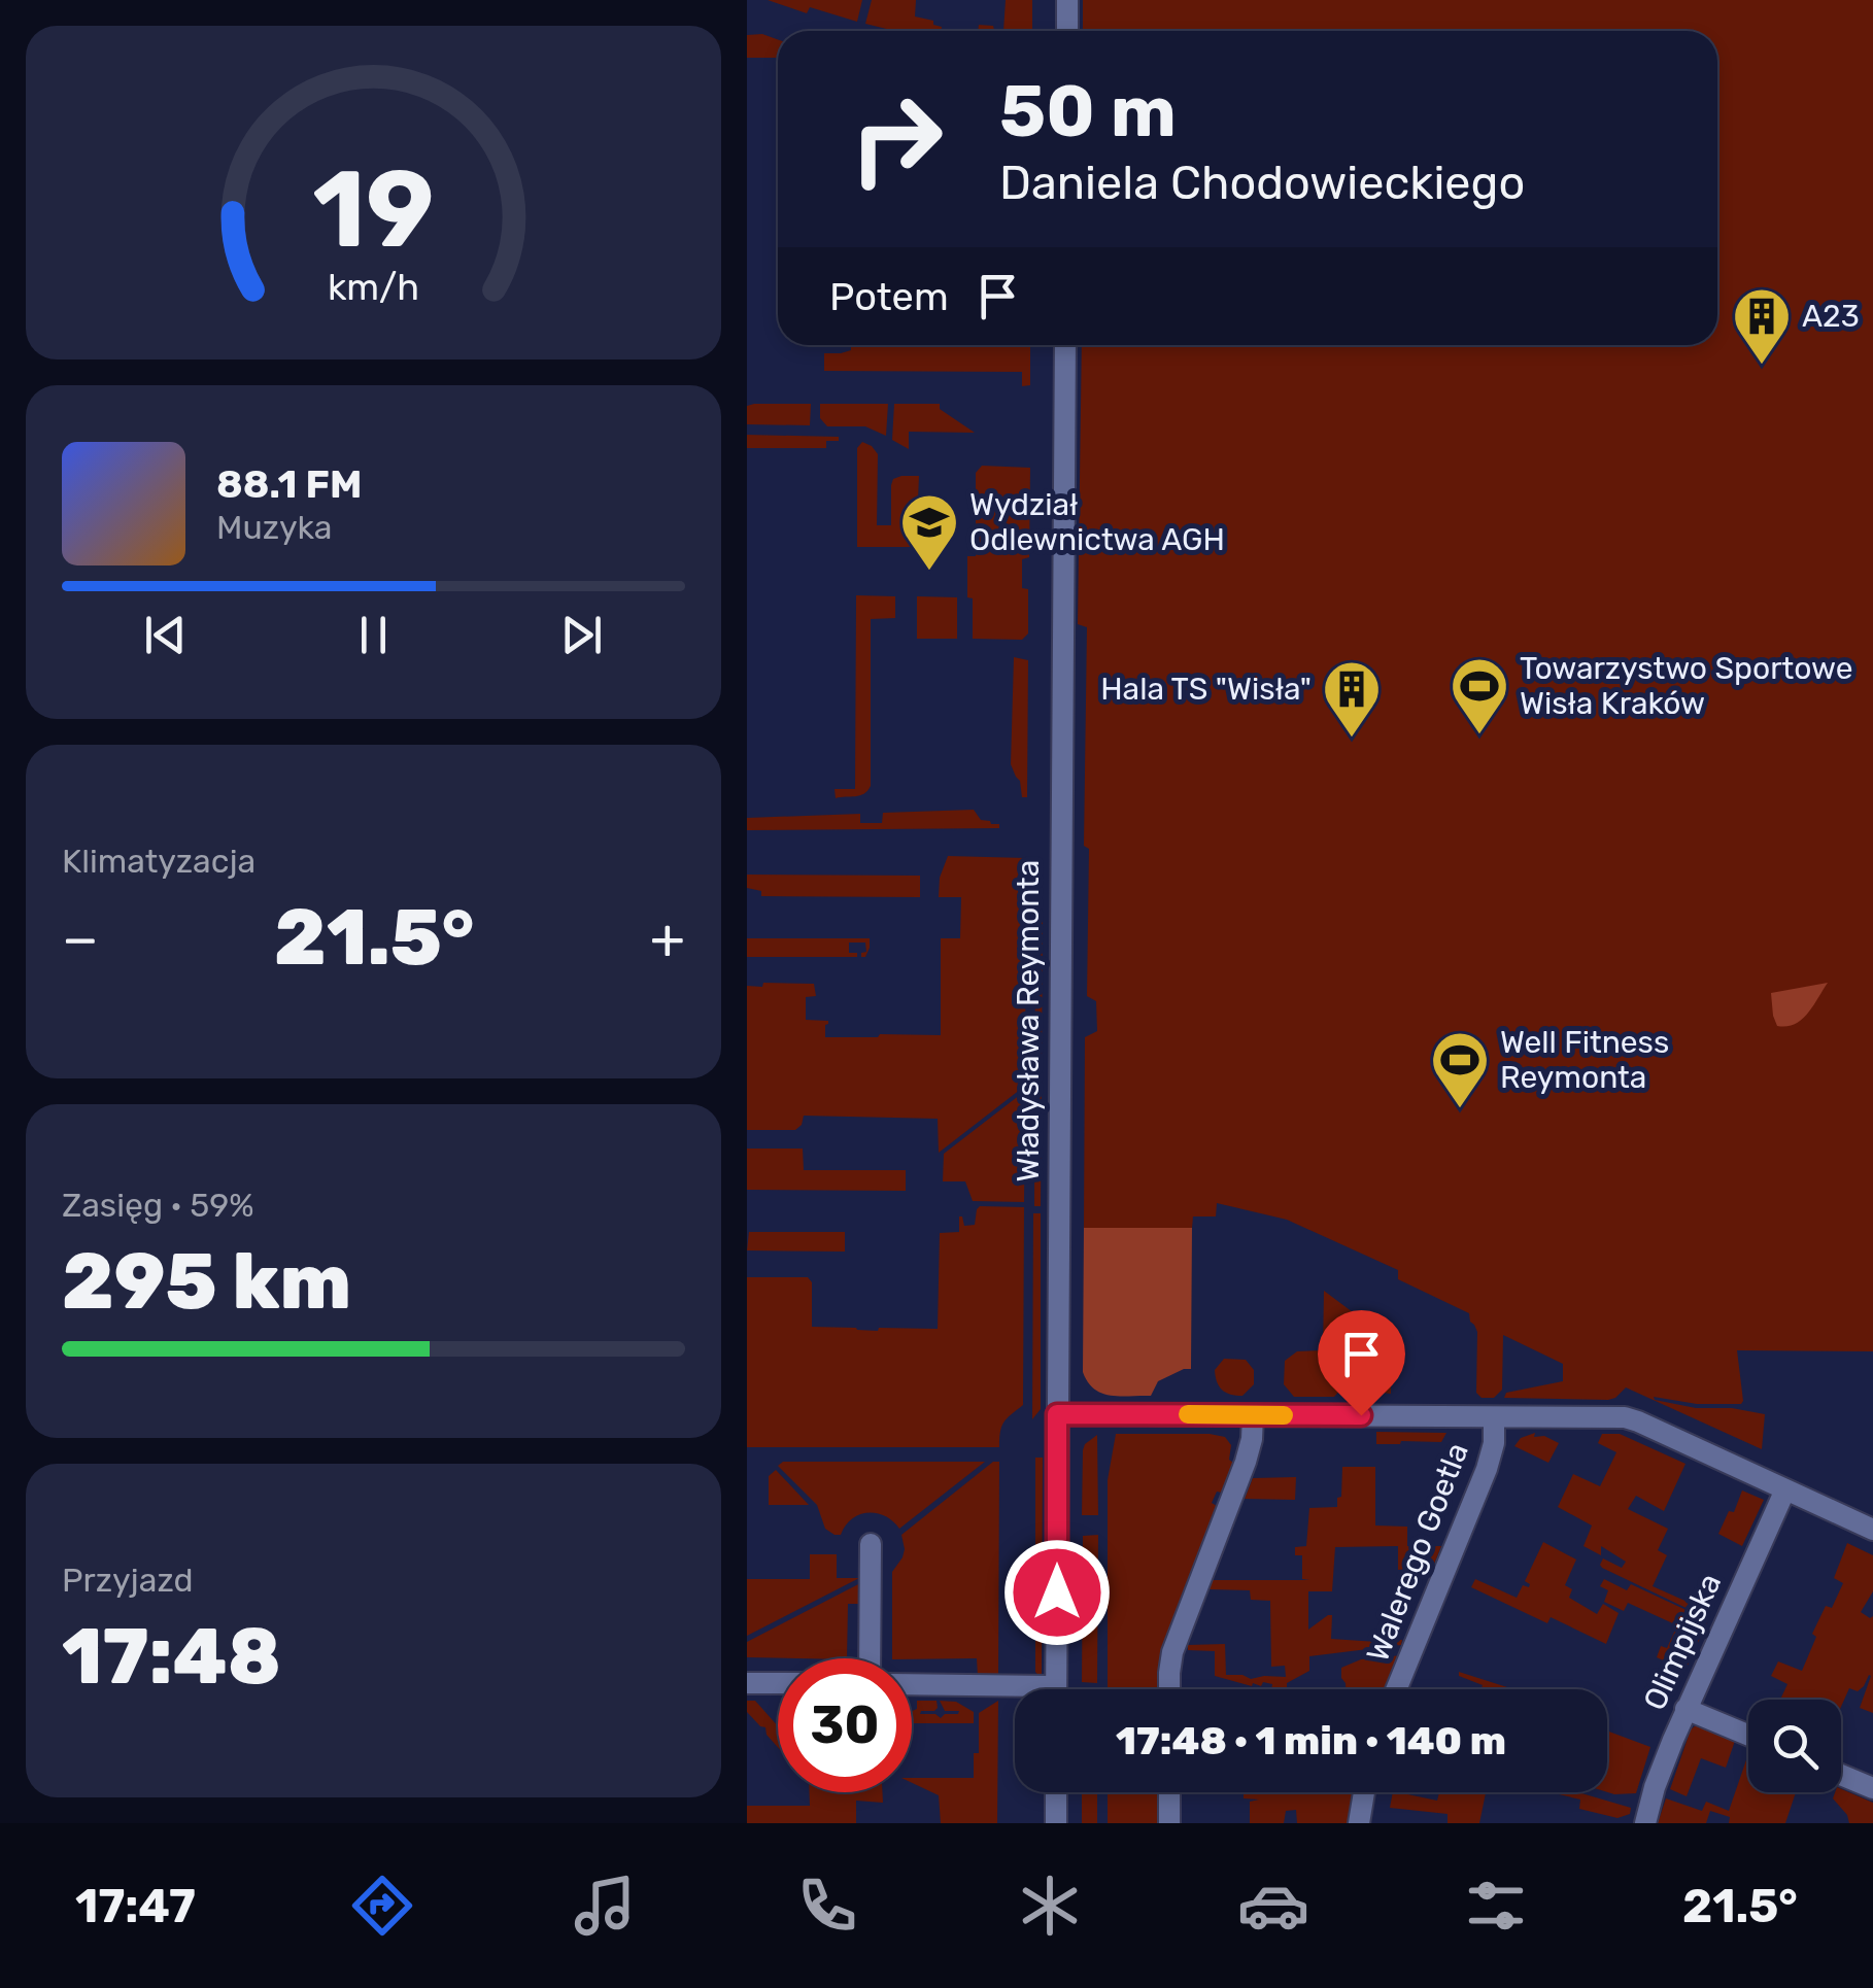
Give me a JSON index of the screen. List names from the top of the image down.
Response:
{
  "streets": {
    "street": ["Władysława Reymonta", "Walerego Goetla", "Olimpijska"]
  },
  "places": {
    "building": ["A23", "Hala TS \"Wisła\""],
    "school or university": ["Wydział Odlewnictwa AGH"],
    "sports": ["Towarzystwo Sportowe Wisła Kraków", "Well Fitness Reymonta"]
  },
  "page": {
    "turn": ["50 m", "Daniela Chodowieckiego"],
    "then": "Potem",
    "song": ["88.1 FM", "Muzyka"],
    "tile": [
      "Klimatyzacja",
      ["Zasięg · 59%", "295 km"],
      ["Przyjazd", "17:48"]
    ],
    "heat": ["−", "21.5°", "+"],
    "limit": "30",
    "trip": "17:48 · 1 min · 140 m",
    "tabs": ["17:47", "21.5°"],
    "gauge": ["19", "km/h"]
  }
}
